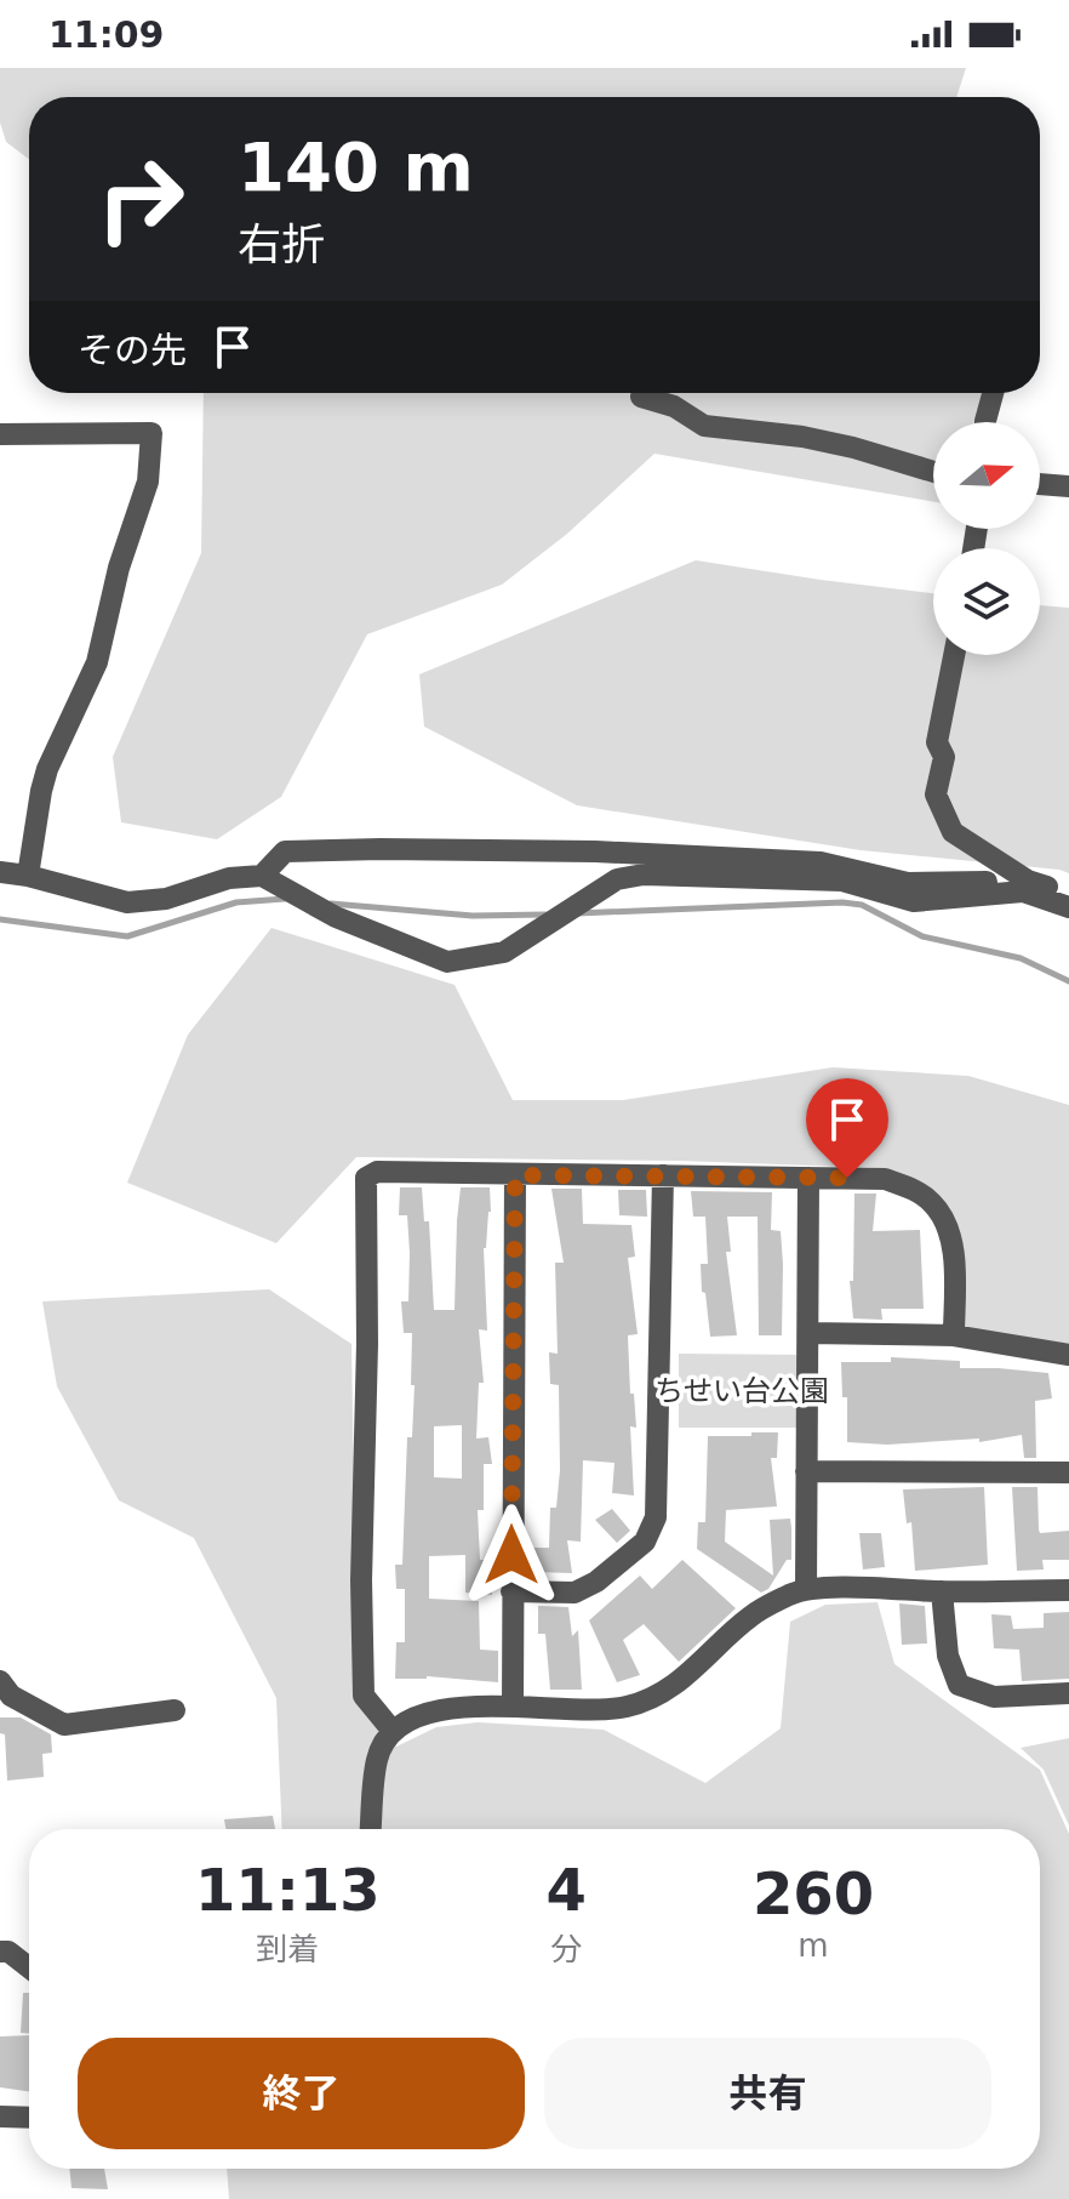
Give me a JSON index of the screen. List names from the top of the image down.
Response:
{
  "parks": ["ちせい台公園"],
  "north": "right",
  "page": {
    "status": "11:09",
    "turn": ["140 m", "右折"],
    "then": "その先",
    "eta": [
      "11:13",
      "到着",
      "4",
      "分",
      "260",
      "m"
    ],
    "buttons": ["終了", "共有"]
  }
}
